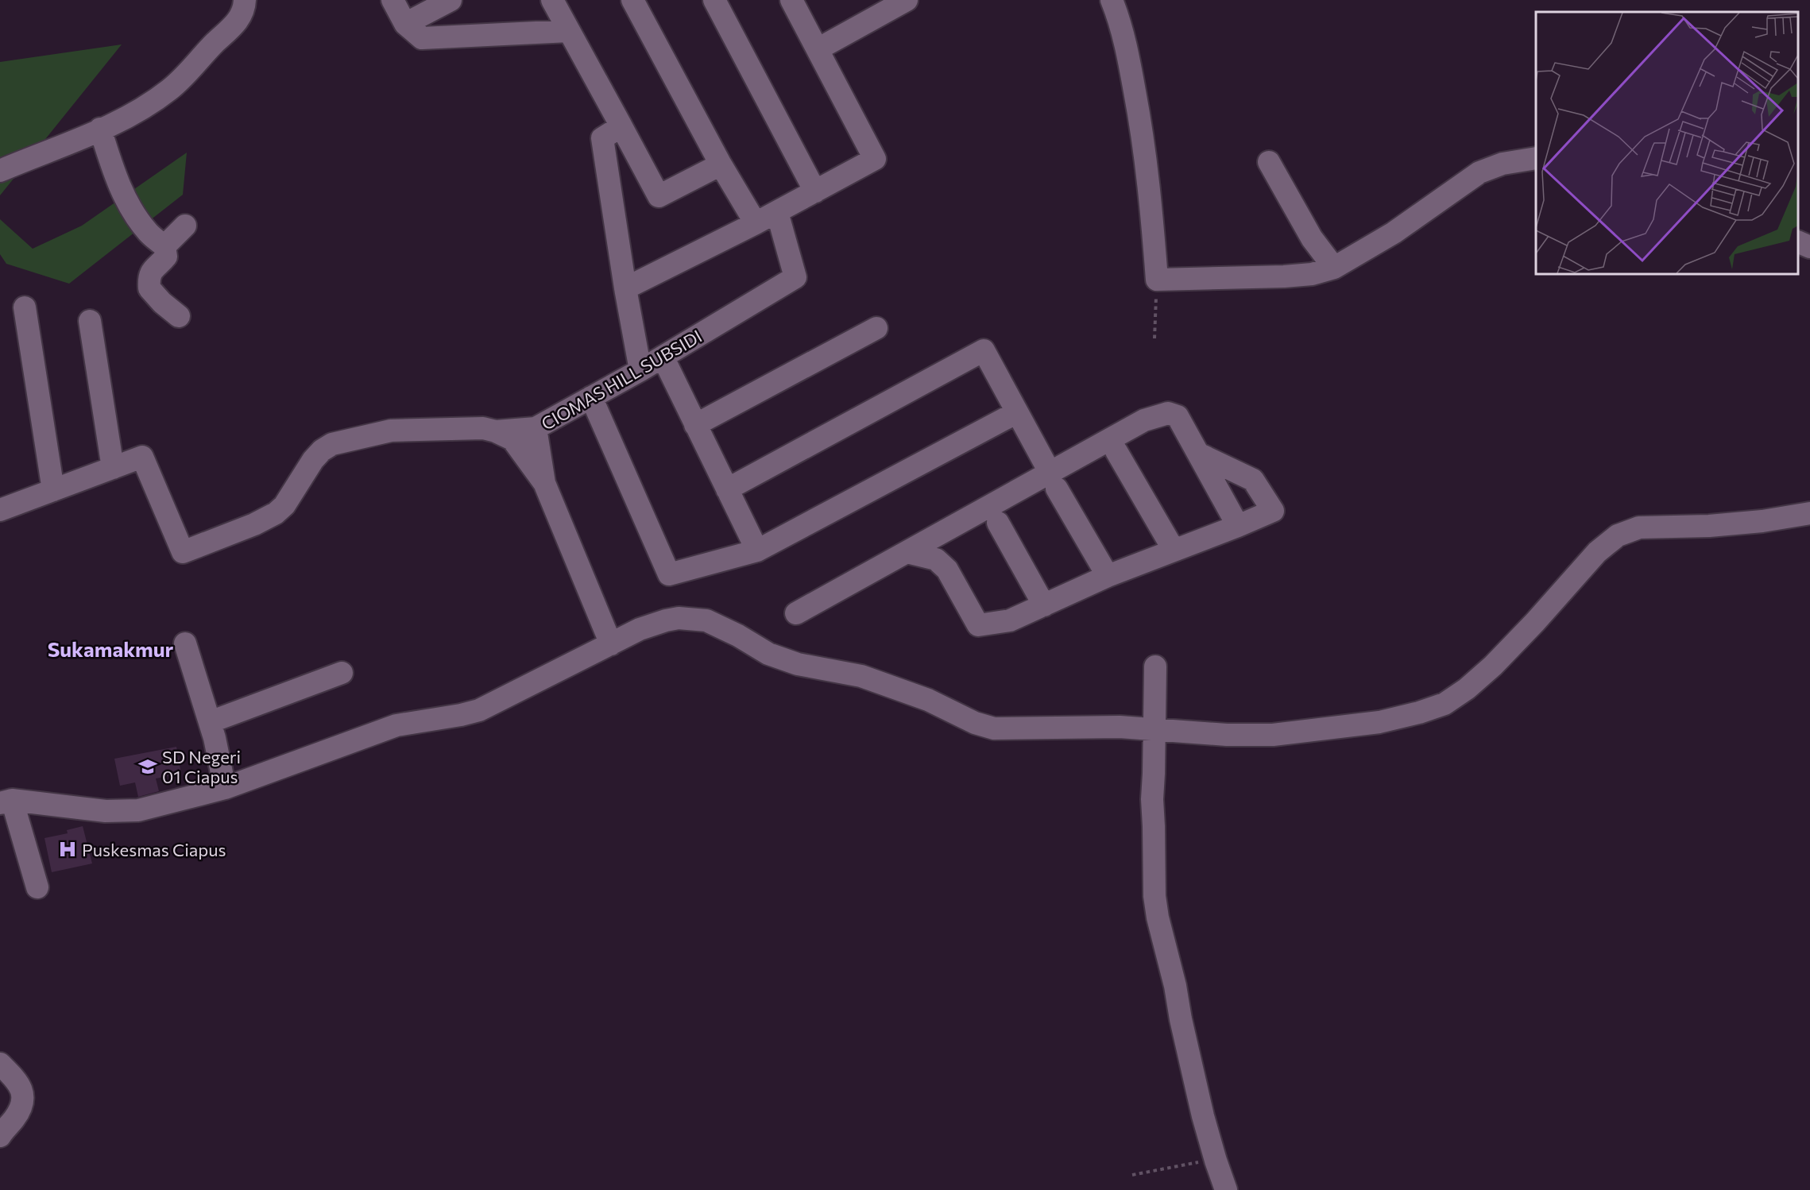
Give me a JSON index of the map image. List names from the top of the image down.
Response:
{
  "streets": {
    "street": ["CIOMAS HILL SUBSIDI"]
  },
  "districts": ["Sukamakmur"],
  "places": {
    "school or university": ["SD Negeri 01 Ciapus"],
    "hospital": ["Puskesmas Ciapus"]
  }
}
